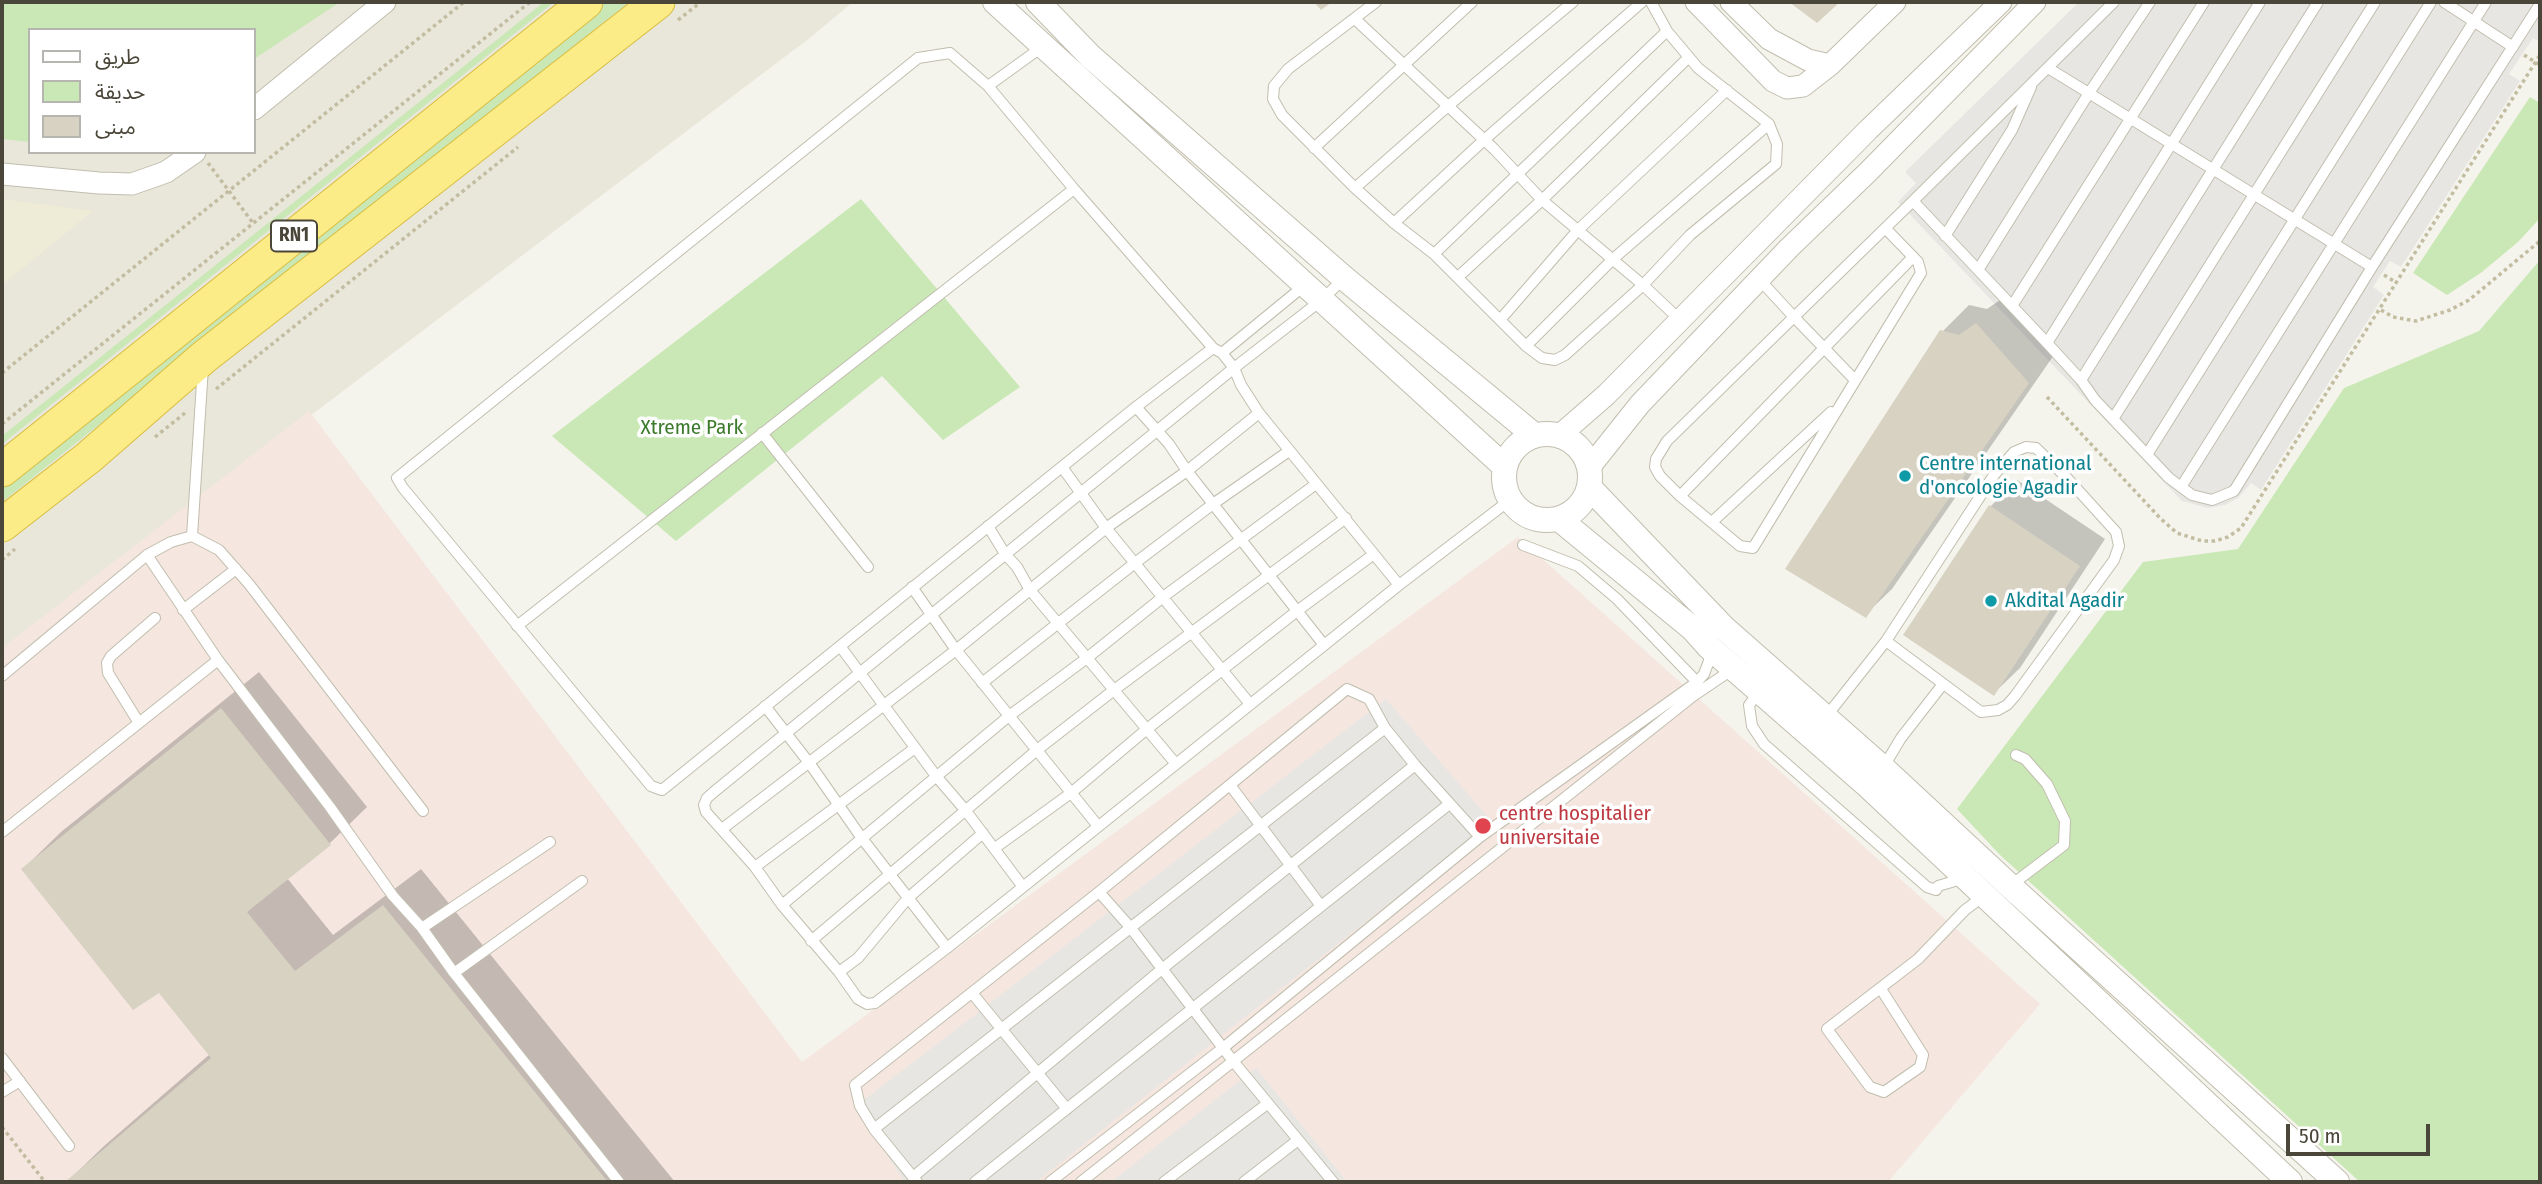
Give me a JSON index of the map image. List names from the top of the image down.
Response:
{
  "streets": {
    "highway": ["RN1"]
  },
  "parks": ["Xtreme Park"],
  "places": ["Centre international d'oncologie Agadir", "Akdital Agadir", "centre hospitalier universitaie"],
  "legend": ["طريق", "حديقة", "مبنى"],
  "scale_bar": "50 m"
}
